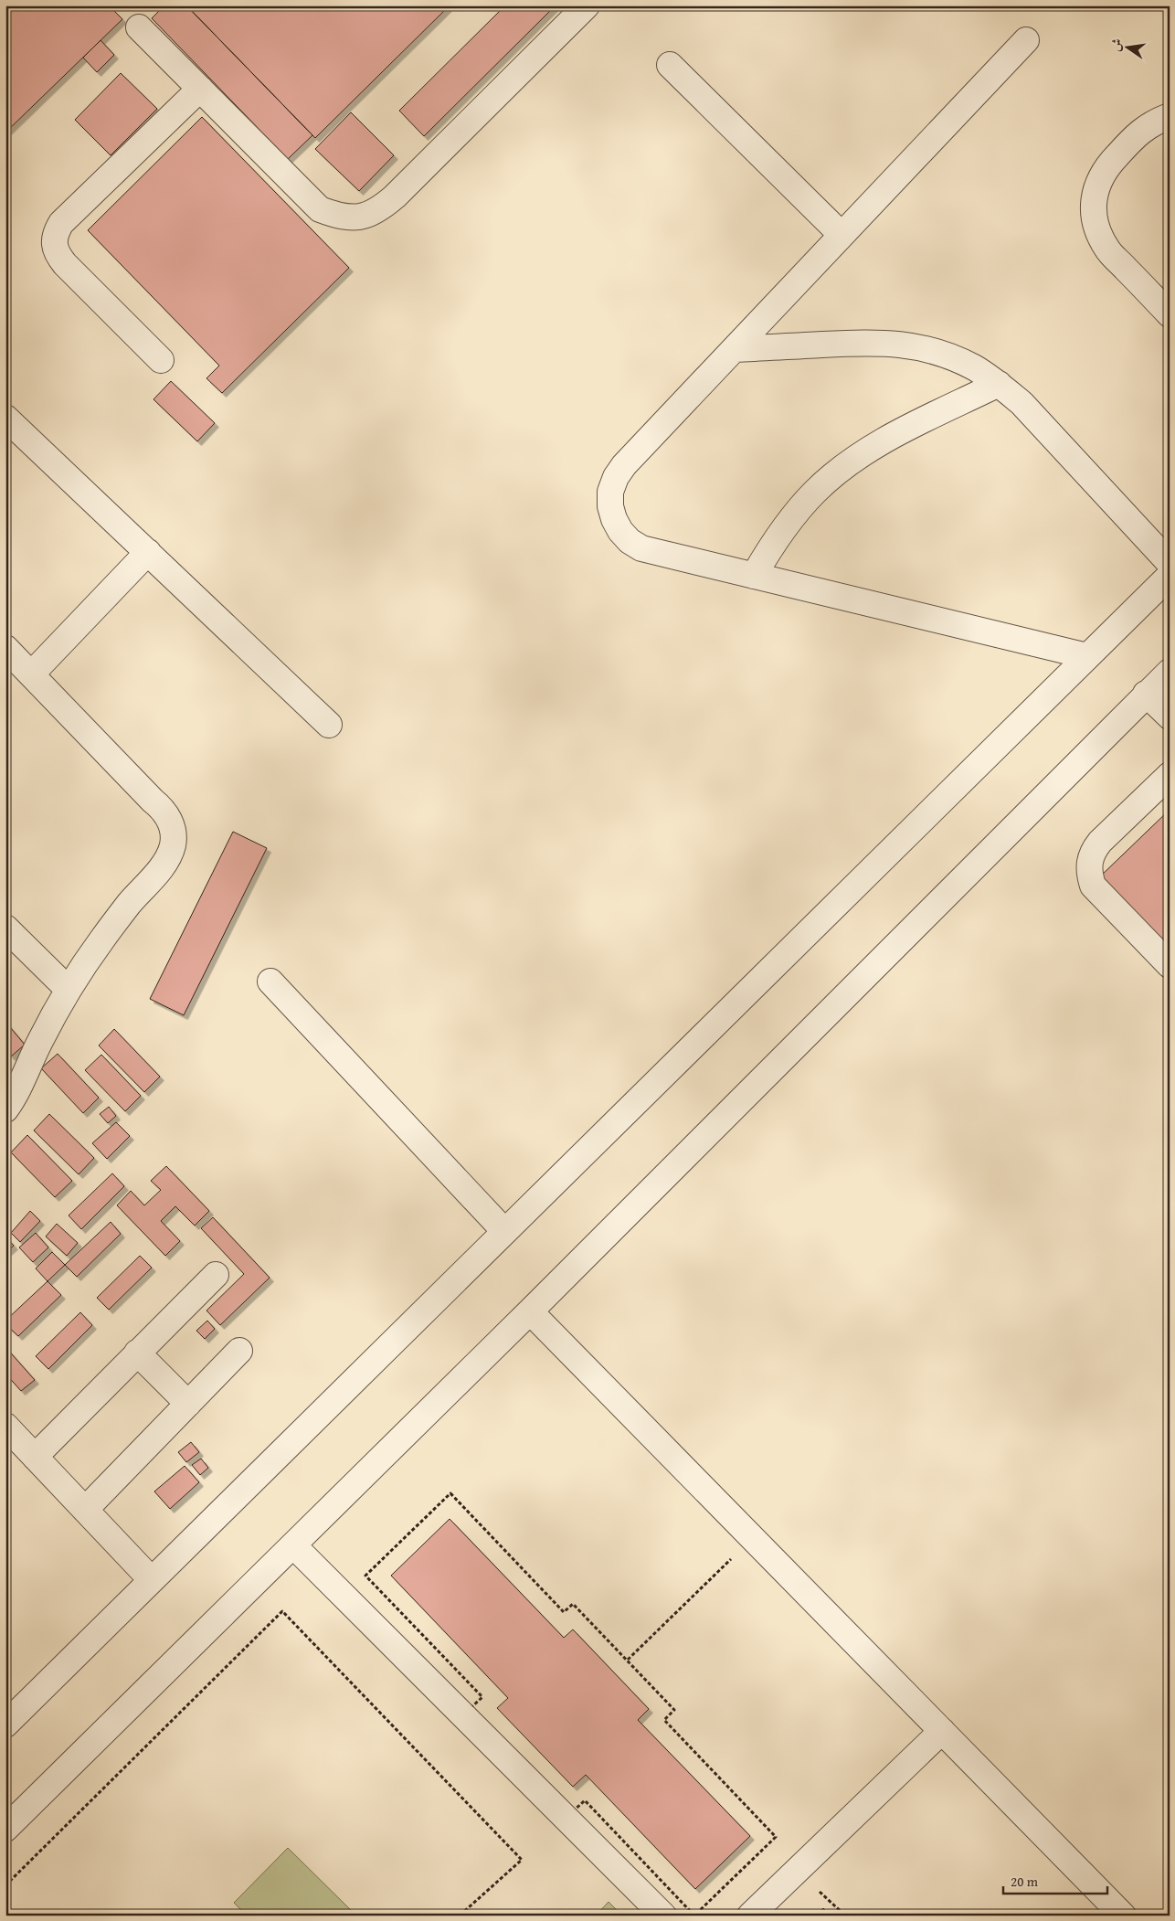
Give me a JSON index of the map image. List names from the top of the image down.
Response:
{
  "scale_bar": "20 m",
  "north": "left"
}
